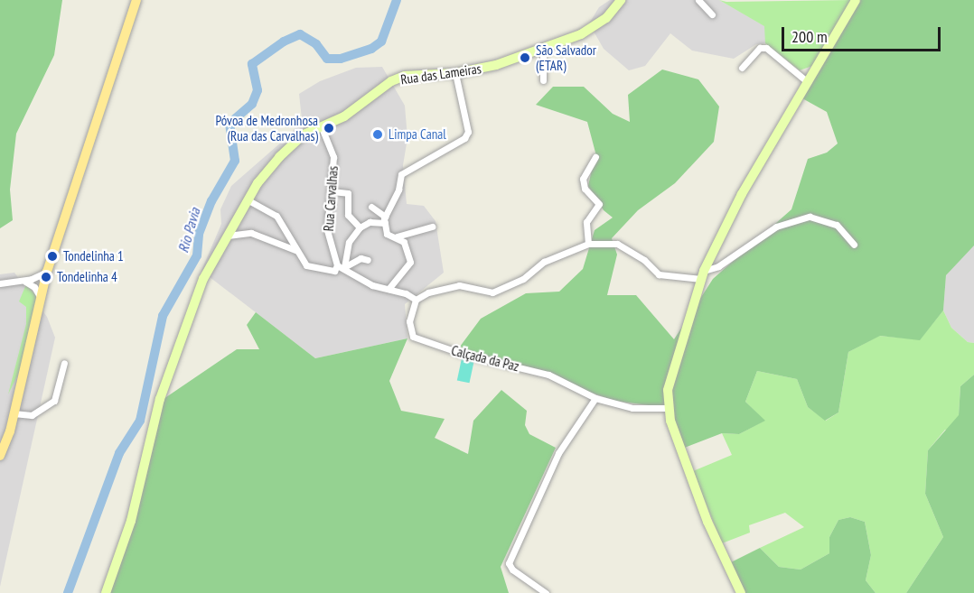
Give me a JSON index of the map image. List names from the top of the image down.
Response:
{
  "streets": {
    "street": ["Rua das Lameiras", "Rua Carvalhas", "Calçada da Paz"]
  },
  "crossings": [
    ["Rua das Lameiras", "Rua Carvalhas"]
  ],
  "water": ["Rio Pavia"],
  "places": [
    "São Salvador (ETAR)",
    "Póvoa de Medronhosa (Rua das Carvalhas)",
    "Limpa Canal",
    "Tondelinha 1",
    "Tondelinha 4"
  ],
  "scale_bar": "200 m"
}
